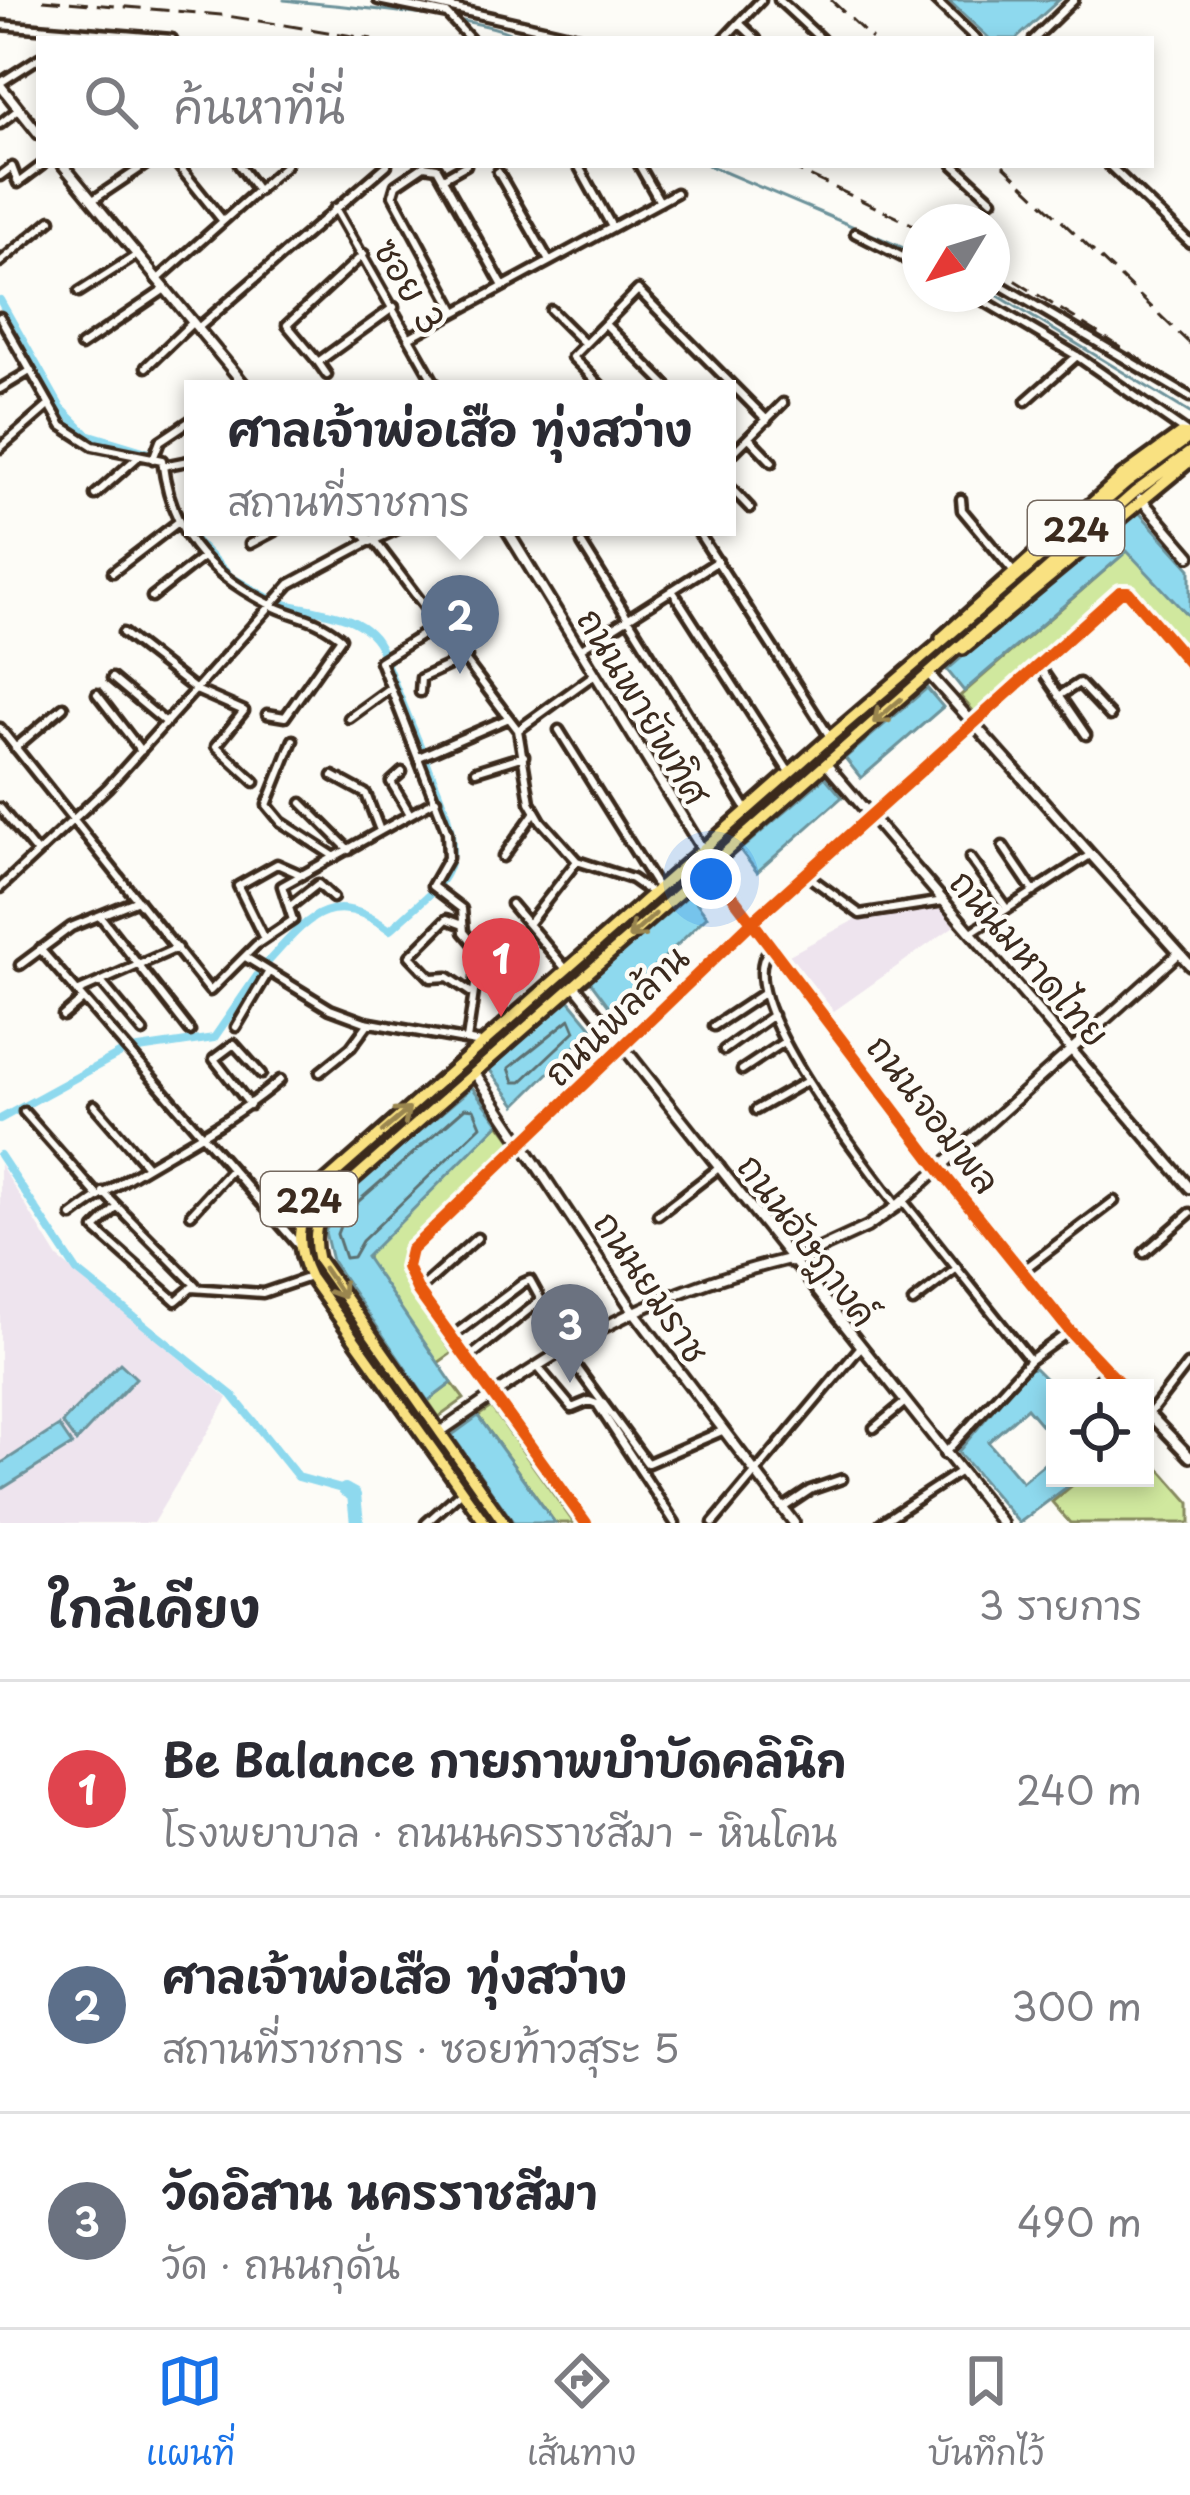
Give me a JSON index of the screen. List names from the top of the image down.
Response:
{
  "streets": {
    "main road": ["224"],
    "street": [
      "ซอย 3",
      "ถนนพายัพทิศ",
      "ถนนมหาดไทย",
      "ถนนพลล้าน",
      "ถนนจอมพล",
      "ถนนอัษฎางค์",
      "ถนนยมราช"
    ]
  },
  "crossings": [
    ["224", "ถนนพายัพทิศ"],
    ["ถนนมหาดไทย", "ถนนพลล้าน"],
    ["ถนนพลล้าน", "ถนนจอมพล"],
    ["ถนนพลล้าน", "ถนนอัษฎางค์"],
    ["ถนนพลล้าน", "ถนนยมราช"]
  ],
  "north": "bottom left",
  "page": {
    "search": "ค้นหาที่นี่",
    "popup": ["ศาลเจ้าพ่อเสือ ทุ่งสว่าง", "สถานที่ราชการ"],
    "pins": ["2", "1", "3"],
    "heading": ["ใกล้เคียง", "3 รายการ"],
    "list": [
      {
        "mark": "1",
        "name": "Be Balance กายภาพบำบัดคลินิก",
        "note": "โรงพยาบาล · ถนนนครราชสีมา - หินโคน",
        "value": "240 m"
      },
      {
        "mark": "2",
        "name": "ศาลเจ้าพ่อเสือ ทุ่งสว่าง",
        "note": "สถานที่ราชการ · ซอยท้าวสุระ 5",
        "value": "300 m"
      },
      {
        "mark": "3",
        "name": "วัดอิสาน นครราชสีมา",
        "note": "วัด · ถนนกุดั่น",
        "value": "490 m"
      }
    ],
    "nav": ["แผนที่", "เส้นทาง", "บันทึกไว้"]
  }
}
